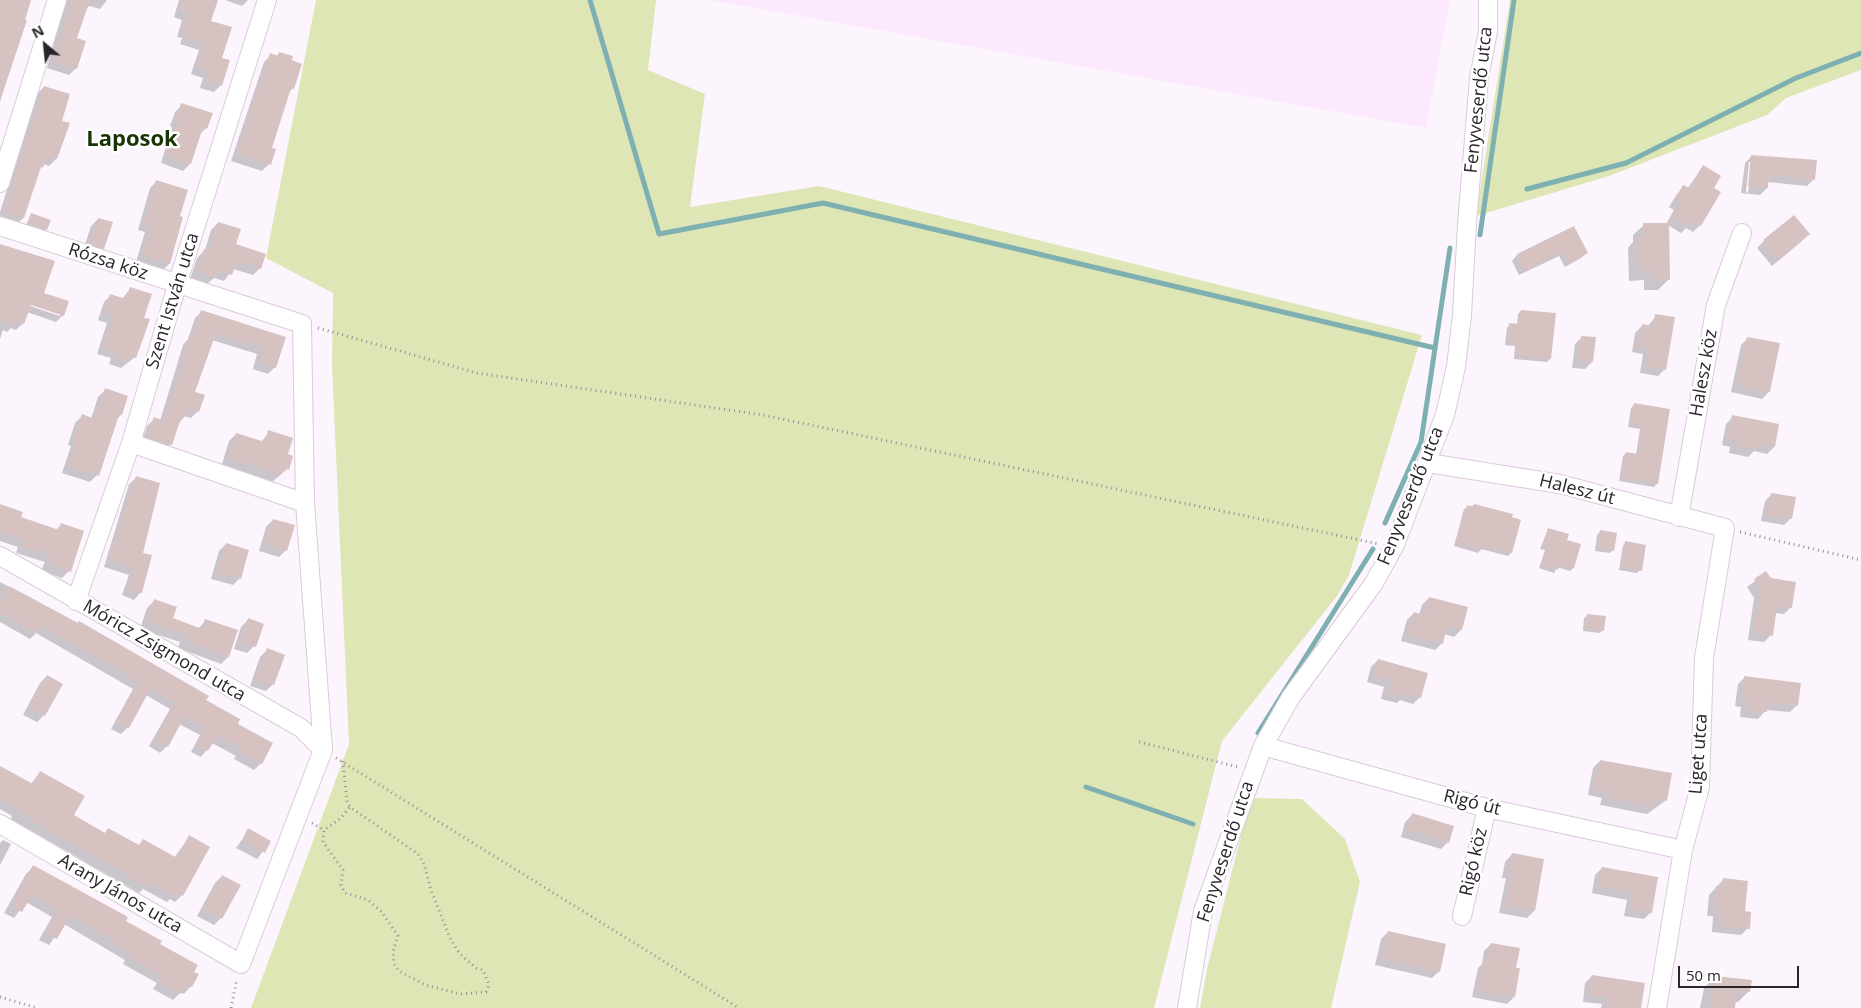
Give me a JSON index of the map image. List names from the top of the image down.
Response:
{
  "streets": {
    "street": [
      "Fenyveserdő utca",
      "Rózsa köz",
      "Szent István utca",
      "Halesz köz",
      "Halesz út",
      "Móricz Zsigmond utca",
      "Liget utca",
      "Rigó út",
      "Rigó köz",
      "Arany János utca"
    ]
  },
  "crossings": [
    ["Fenyveserdő utca", "Halesz út"],
    ["Fenyveserdő utca", "Rigó út"],
    ["Rózsa köz", "Szent István utca"],
    ["Szent István utca", "Móricz Zsigmond utca"],
    ["Halesz köz", "Halesz út"],
    ["Halesz út", "Liget utca"],
    ["Liget utca", "Rigó út"],
    ["Rigó út", "Rigó köz"]
  ],
  "districts": ["Laposok"],
  "scale_bar": "50 m",
  "north": "top left"
}
